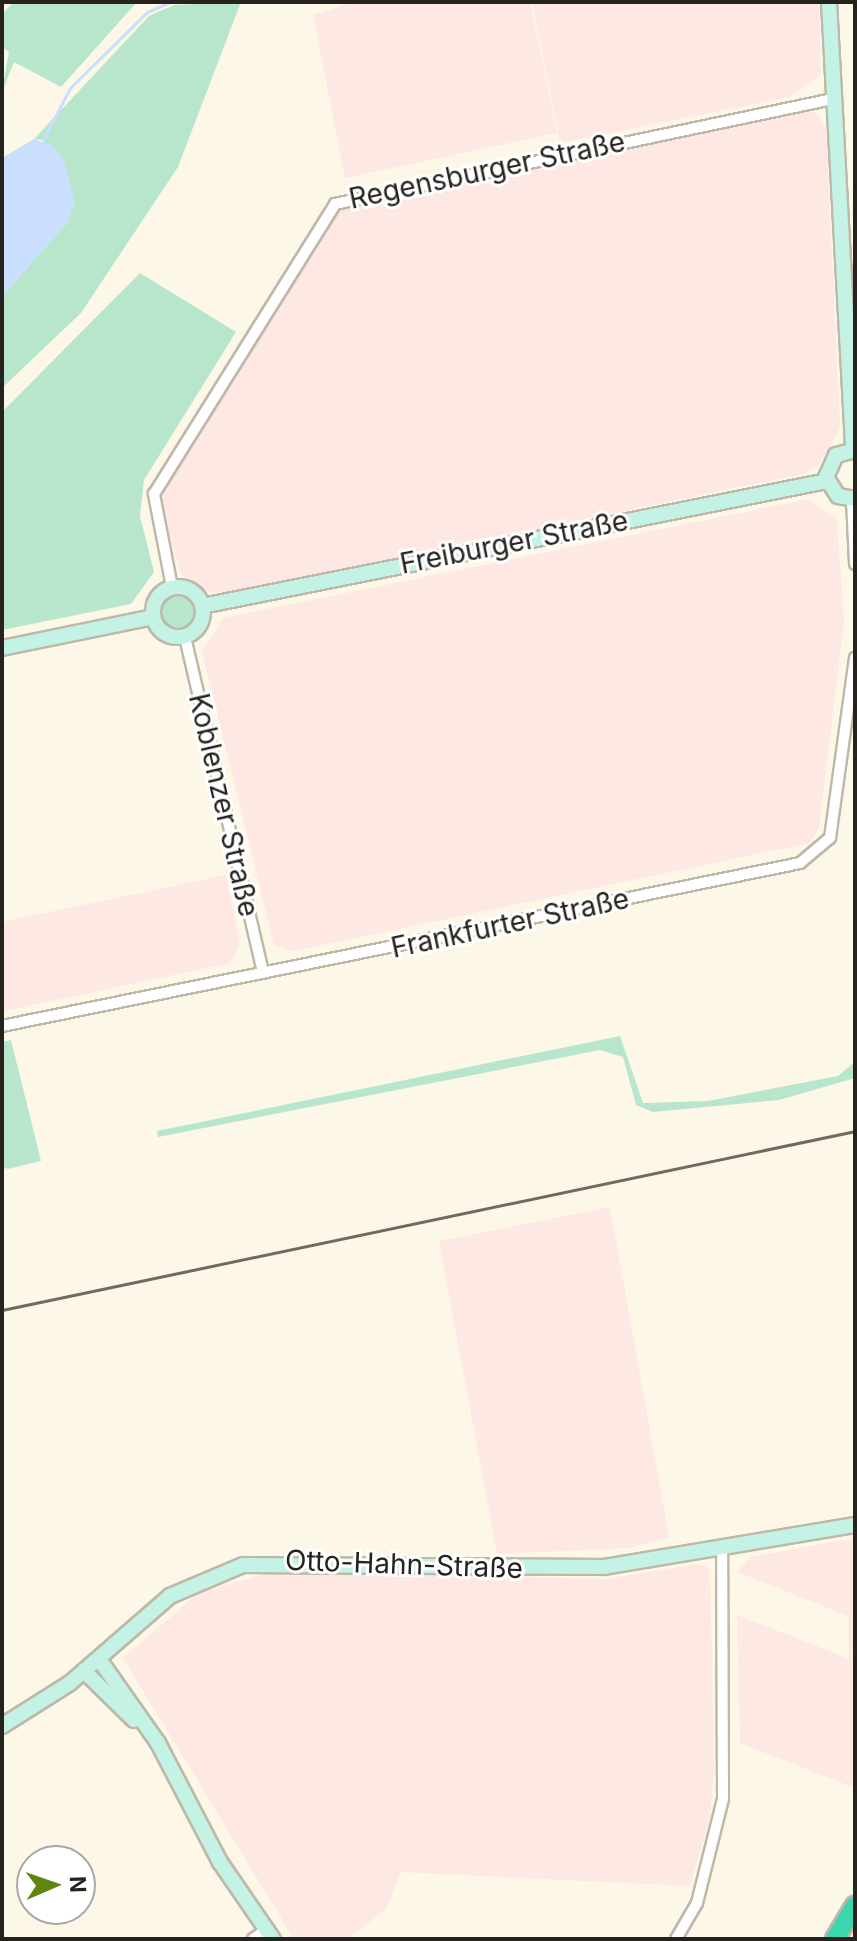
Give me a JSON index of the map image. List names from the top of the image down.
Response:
{
  "streets": {
    "street": [
      "Regensburger Straße",
      "Freiburger Straße",
      "Koblenzer Straße",
      "Frankfurter Straße",
      "Otto-Hahn-Straße"
    ]
  },
  "crossings": [
    ["Regensburger Straße", "Freiburger Straße"],
    ["Regensburger Straße", "Koblenzer Straße"],
    ["Freiburger Straße", "Koblenzer Straße"],
    ["Koblenzer Straße", "Frankfurter Straße"]
  ],
  "north": "right"
}
